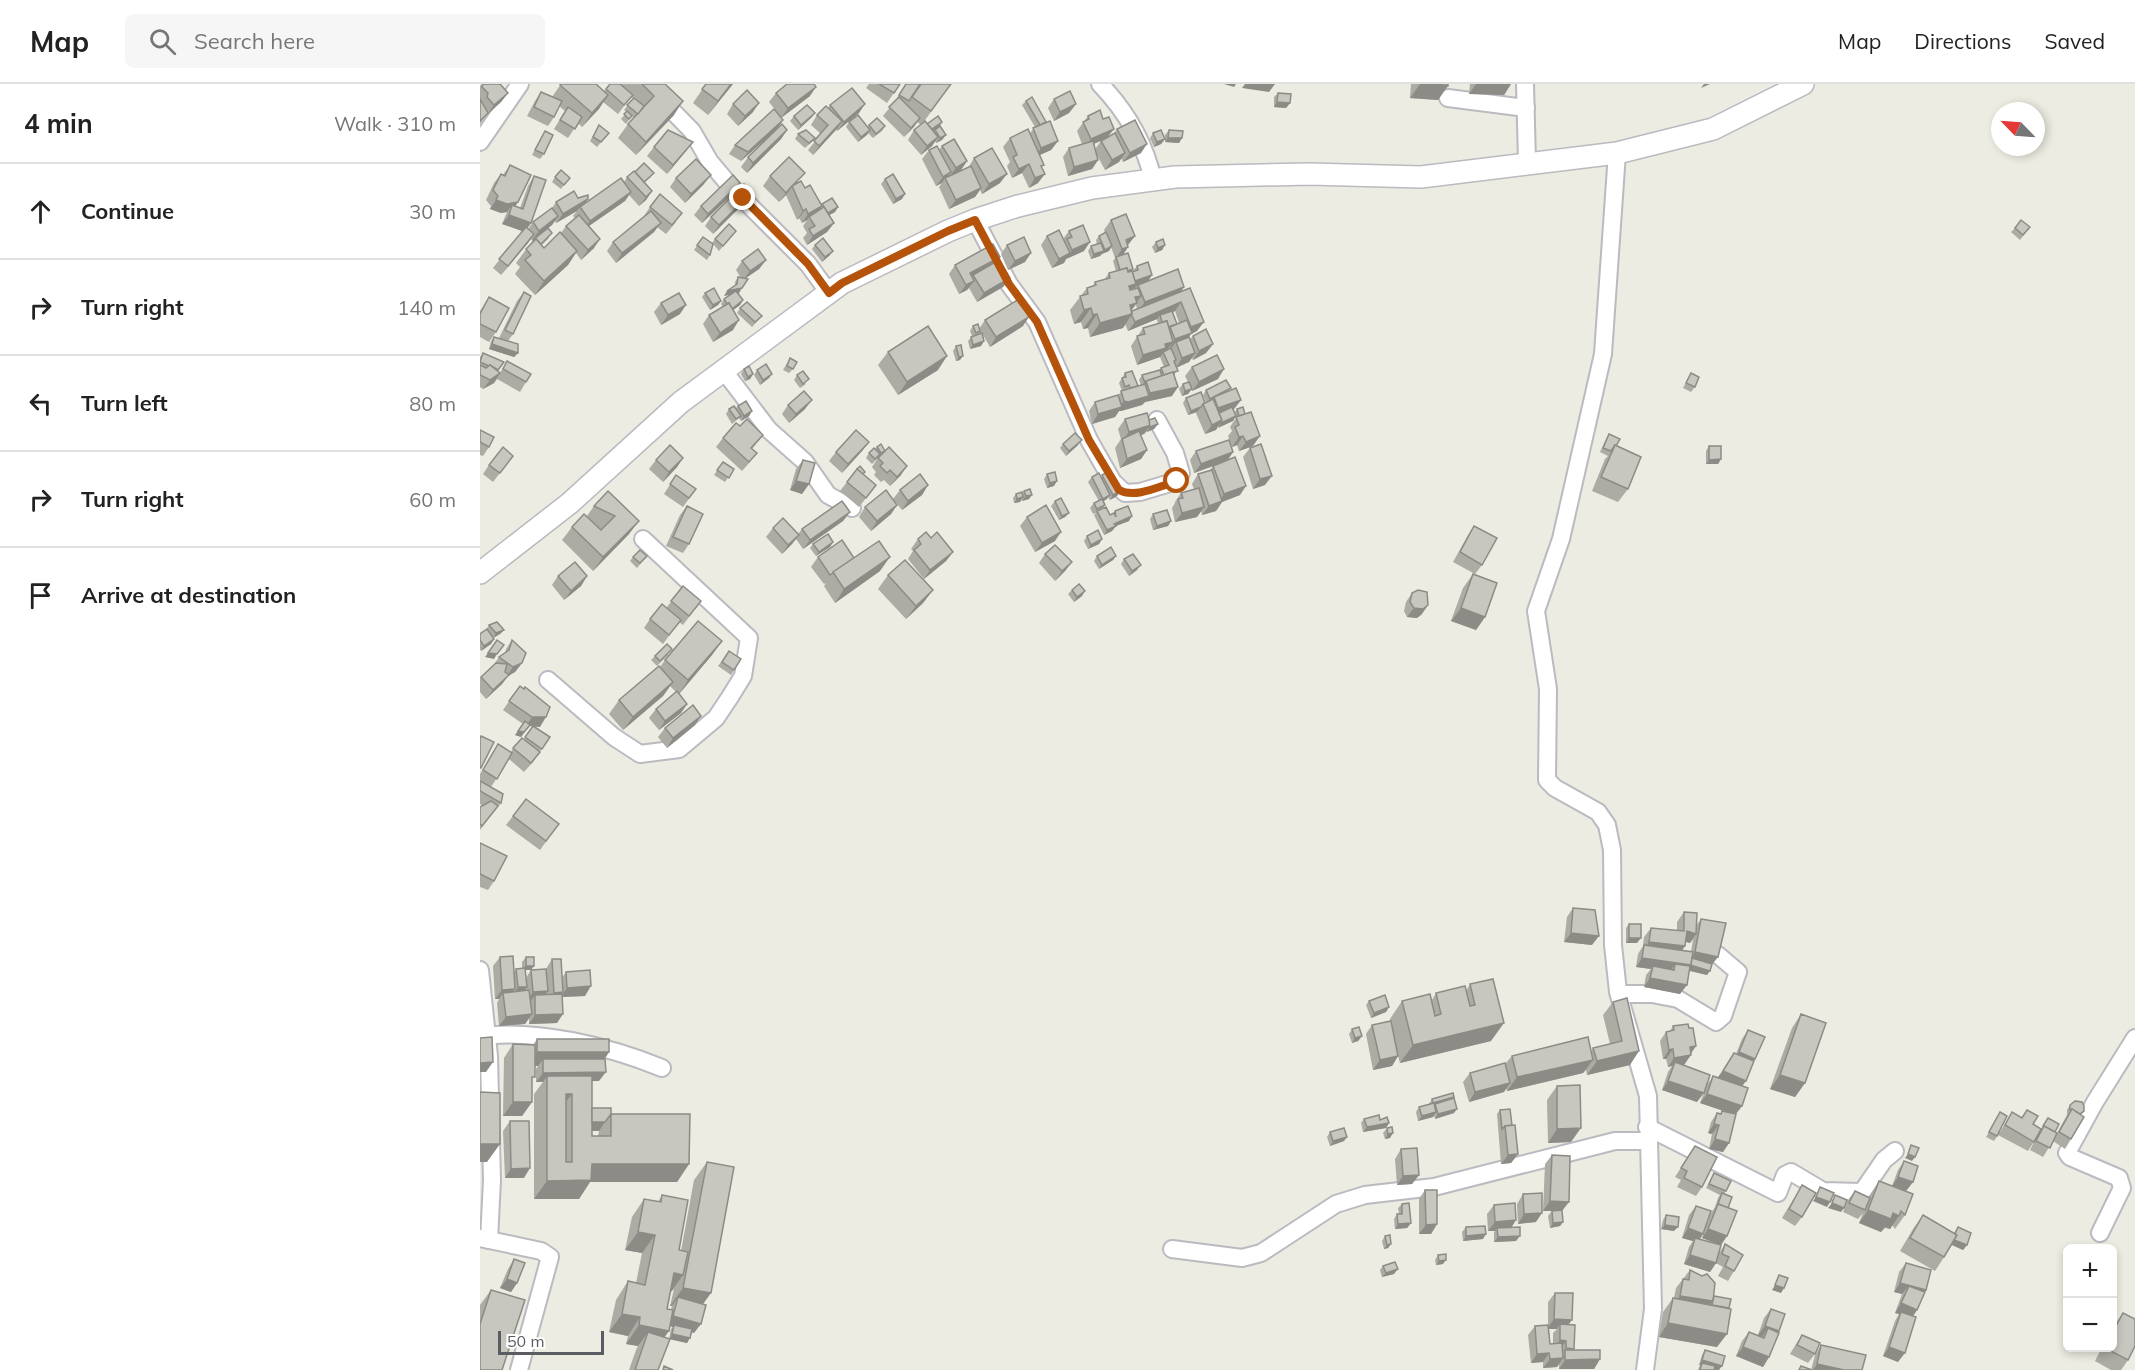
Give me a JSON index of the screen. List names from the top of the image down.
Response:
{
  "scale_bar": "50 m",
  "north": "top left",
  "page": {
    "header": "Map",
    "search": "Search here",
    "nav": ["Map", "Directions", "Saved"],
    "heading": ["4 min", "Walk · 310 m"],
    "list": [
      ["Continue", "30 m"],
      ["Turn right", "140 m"],
      ["Turn left", "80 m"],
      ["Turn right", "60 m"],
      "Arrive at destination"
    ],
    "map_buttons": ["+", "−"],
    "scale": "50 m"
  }
}
